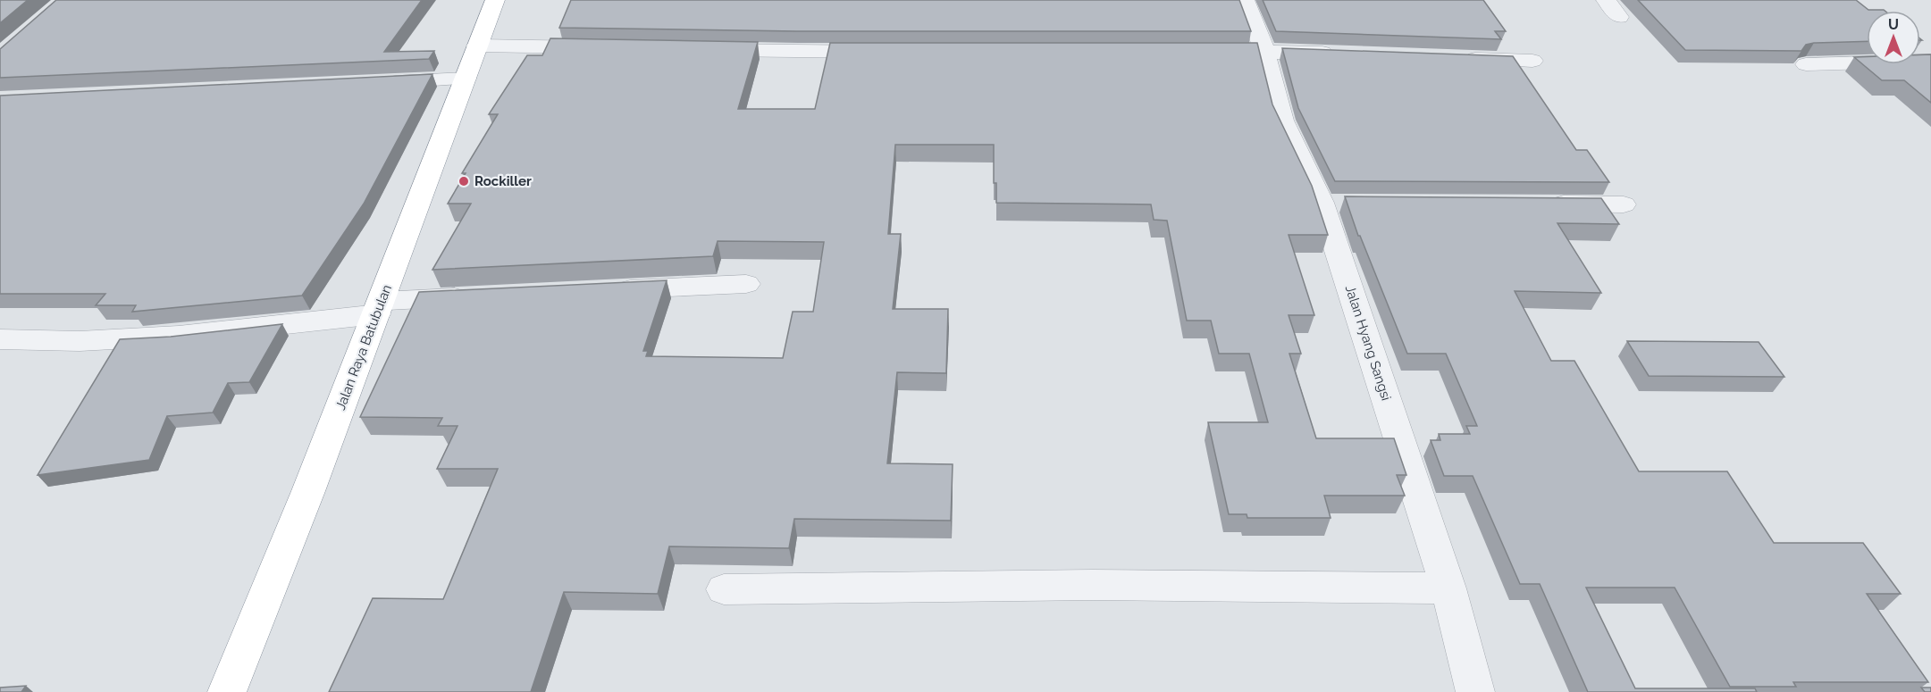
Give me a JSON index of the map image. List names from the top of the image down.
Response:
{
  "streets": {
    "highway": ["Jalan Raya Batubulan"],
    "street": ["Jalan Hyang Sangsi"]
  },
  "places": ["Rockiller"],
  "north": "top"
}
